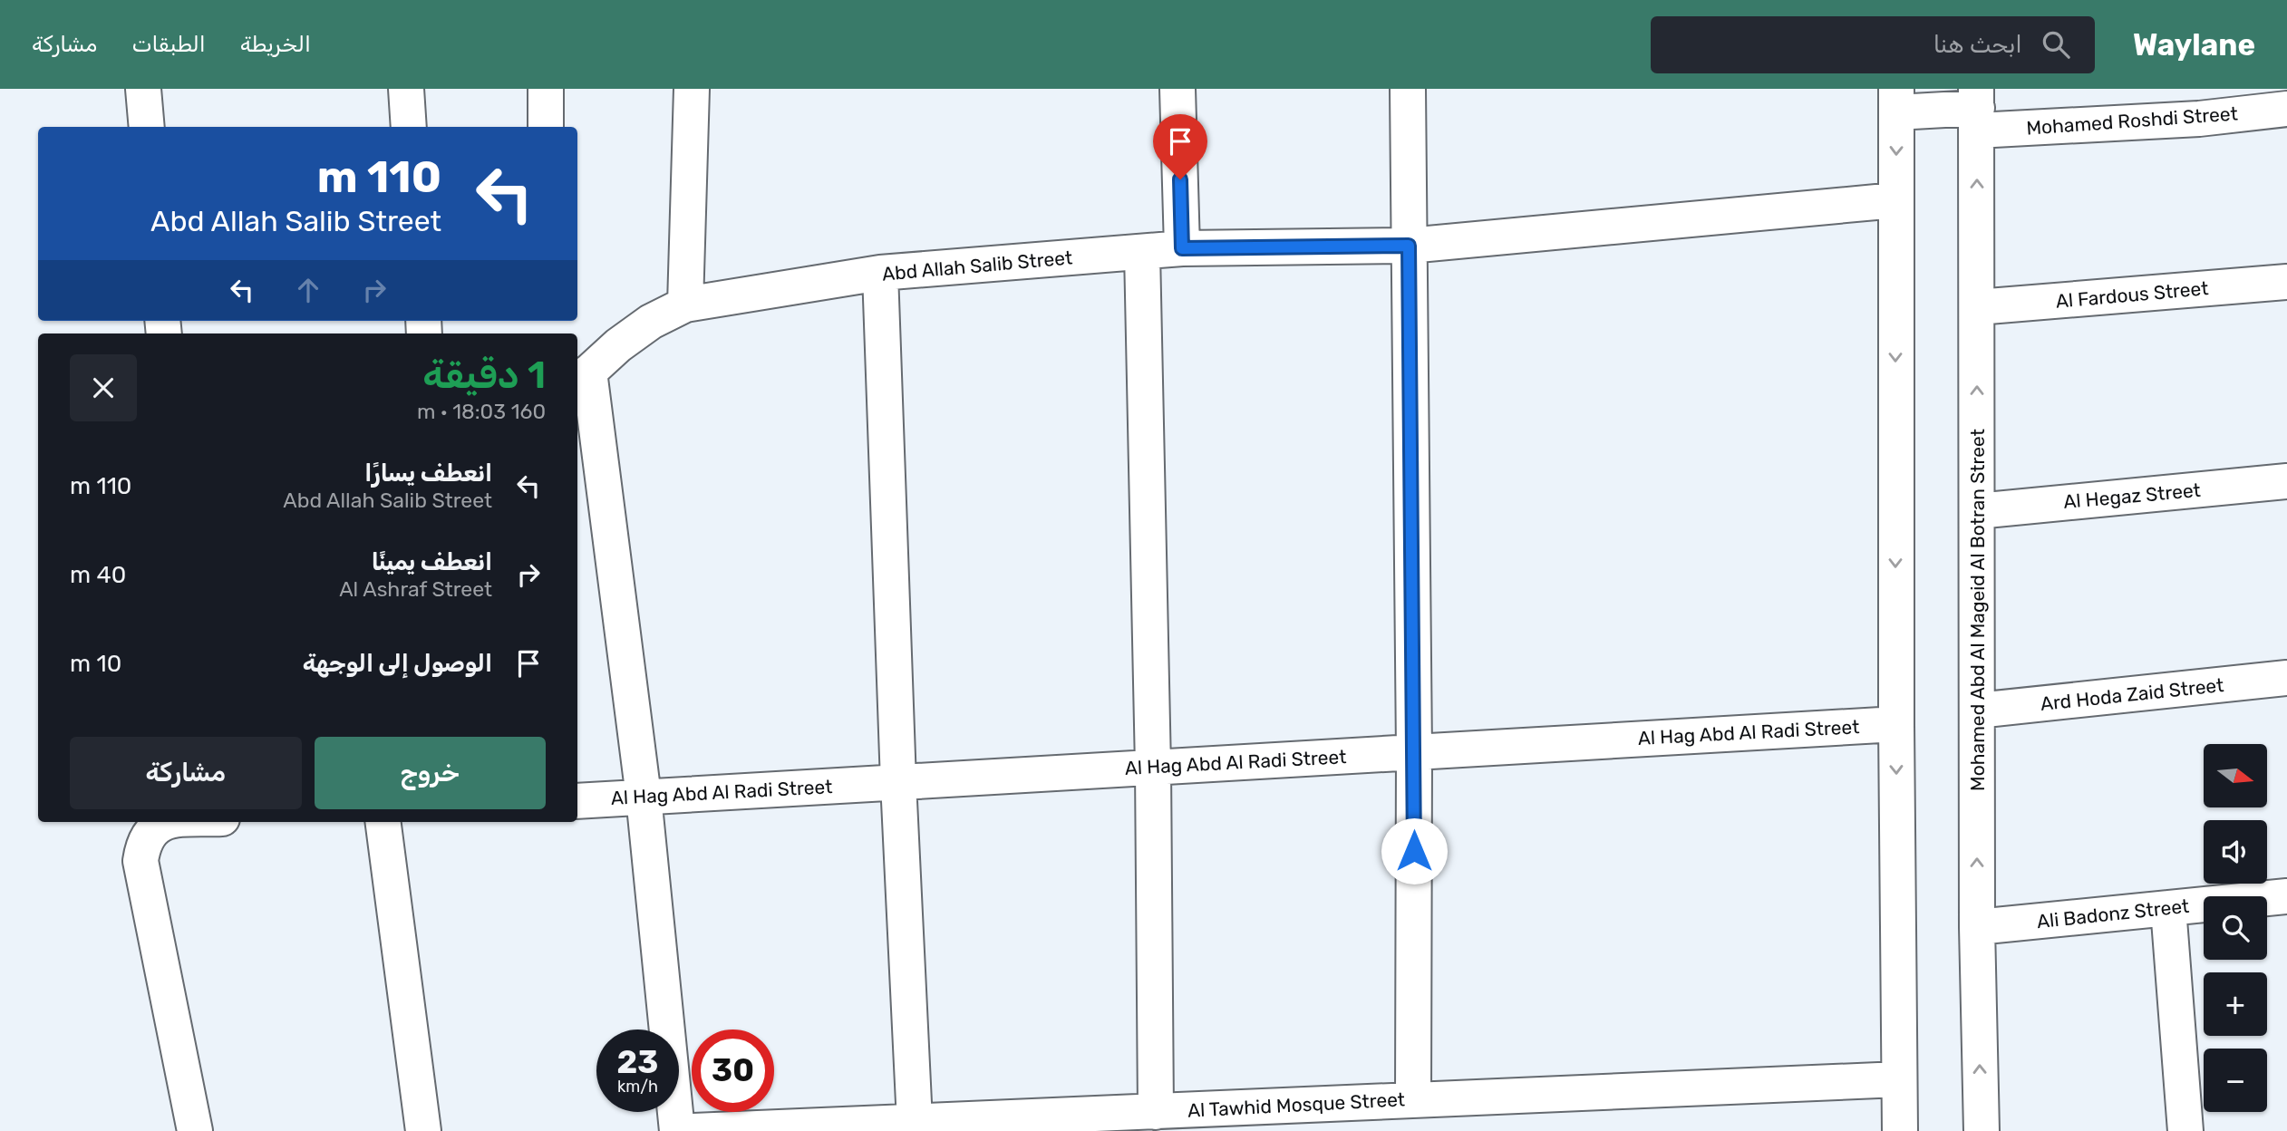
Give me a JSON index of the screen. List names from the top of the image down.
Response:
{
  "streets": {
    "street": [
      "Mohamed Roshdi Street",
      "Abd Allah Salib Street",
      "Al Fardous Street",
      "Al Hegaz Street",
      "Mohamed Abd Al Mageid Al Botran Street",
      "Ard Hoda Zaid Street",
      "Al Hag Abd Al Radi Street",
      "Ali Badonz Street",
      "Al Tawhid Mosque Street"
    ]
  },
  "crossings": [
    ["Mohamed Roshdi Street", "Mohamed Abd Al Mageid Al Botran Street"],
    ["Al Fardous Street", "Mohamed Abd Al Mageid Al Botran Street"],
    ["Al Hegaz Street", "Mohamed Abd Al Mageid Al Botran Street"],
    ["Mohamed Abd Al Mageid Al Botran Street", "Ard Hoda Zaid Street"],
    ["Mohamed Abd Al Mageid Al Botran Street", "Ali Badonz Street"]
  ],
  "north": "right",
  "page": {
    "header": "Waylane",
    "search": "ابحث هنا",
    "nav": ["الخريطة", "الطبقات", "مشاركة"],
    "turn": ["110 m", "Abd Allah Salib Street"],
    "heading": ["1 دقيقة", "160 m · 18:03"],
    "list": [
      {
        "name": "انعطف يسارًا",
        "note": "Abd Allah Salib Street",
        "value": "110 m"
      },
      {
        "name": "انعطف يمينًا",
        "note": "Al Ashraf Street",
        "value": "40 m"
      },
      {
        "name": "الوصول إلى الوجهة",
        "value": "10 m"
      }
    ],
    "buttons": ["خروج", "مشاركة"],
    "map_buttons": ["+", "−"],
    "speed": "23 km/h",
    "limit": "30"
  }
}
